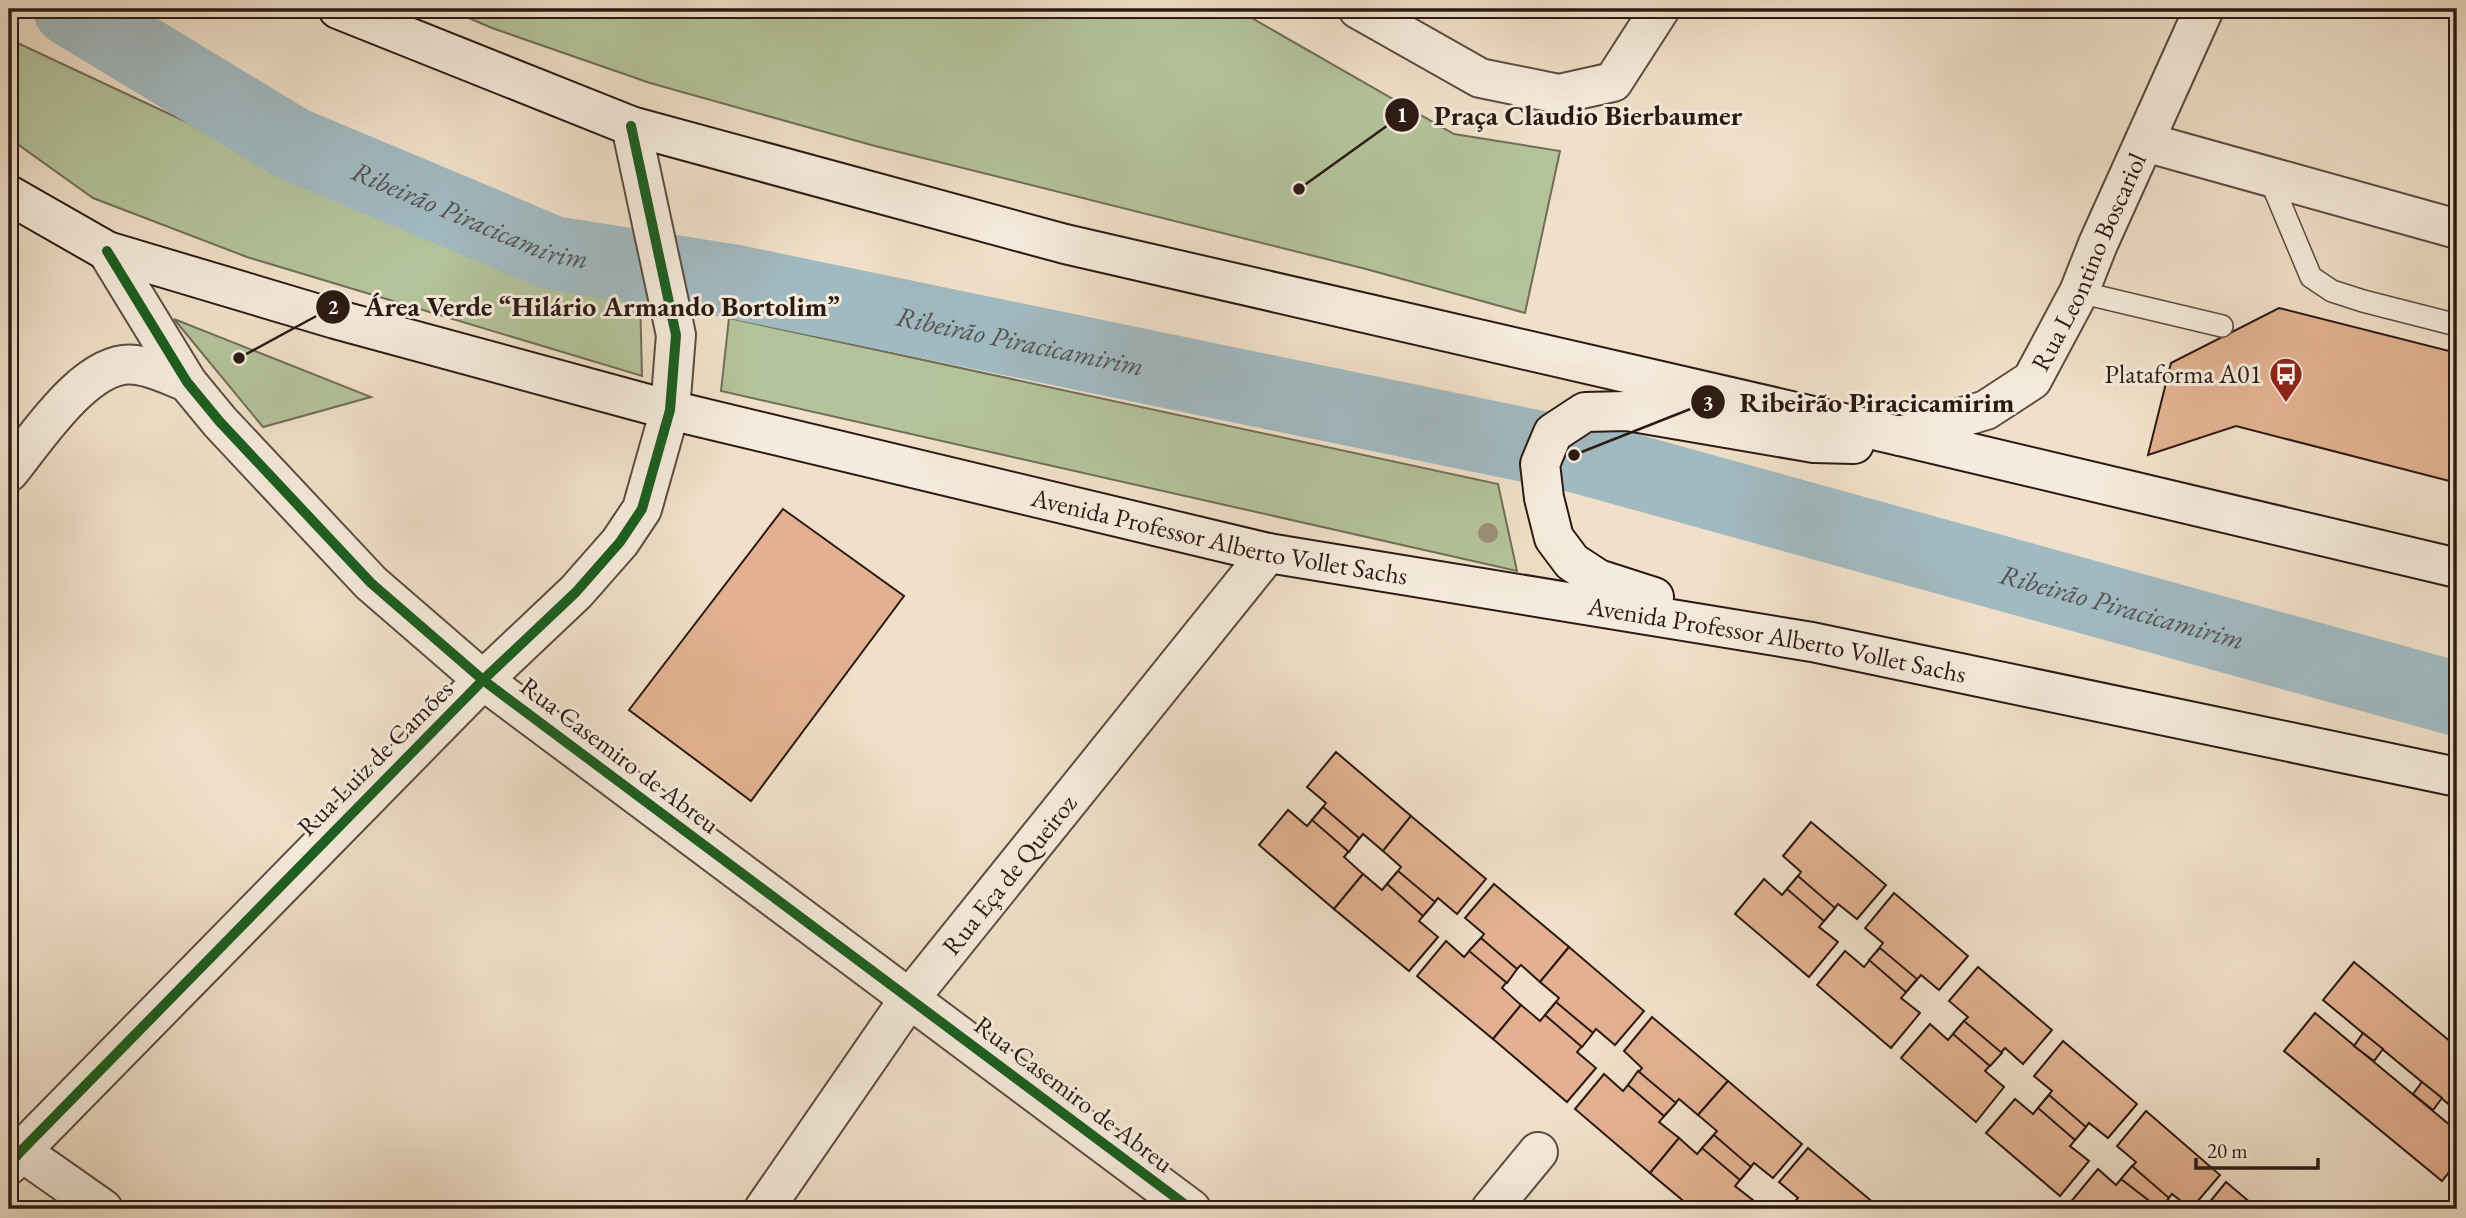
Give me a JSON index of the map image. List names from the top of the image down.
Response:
{
  "streets": {
    "main road": [
      "Rua Leontino Boscariol",
      "Avenida Professor Alberto Vollet Sachs",
      "Rua Casemiro de Abreu",
      "Rua Luiz de Camões",
      "Rua Eça de Queiroz"
    ]
  },
  "crossings": [
    ["Rua Leontino Boscariol", "Avenida Professor Alberto Vollet Sachs"],
    ["Avenida Professor Alberto Vollet Sachs", "Rua Casemiro de Abreu"],
    ["Avenida Professor Alberto Vollet Sachs", "Rua Luiz de Camões"],
    ["Avenida Professor Alberto Vollet Sachs", "Rua Eça de Queiroz"],
    ["Rua Casemiro de Abreu", "Rua Luiz de Camões"],
    ["Rua Casemiro de Abreu", "Rua Eça de Queiroz"]
  ],
  "water": ["Ribeirão Piracicamirim"],
  "places": {
    "other": ["Praça Claudio Bierbaumer", "Área Verde “Hilário Armando Bortolim”", "Ribeirão Piracicamirim"],
    "bus stop": ["Plataforma A01"]
  },
  "scale_bar": "20 m"
}
